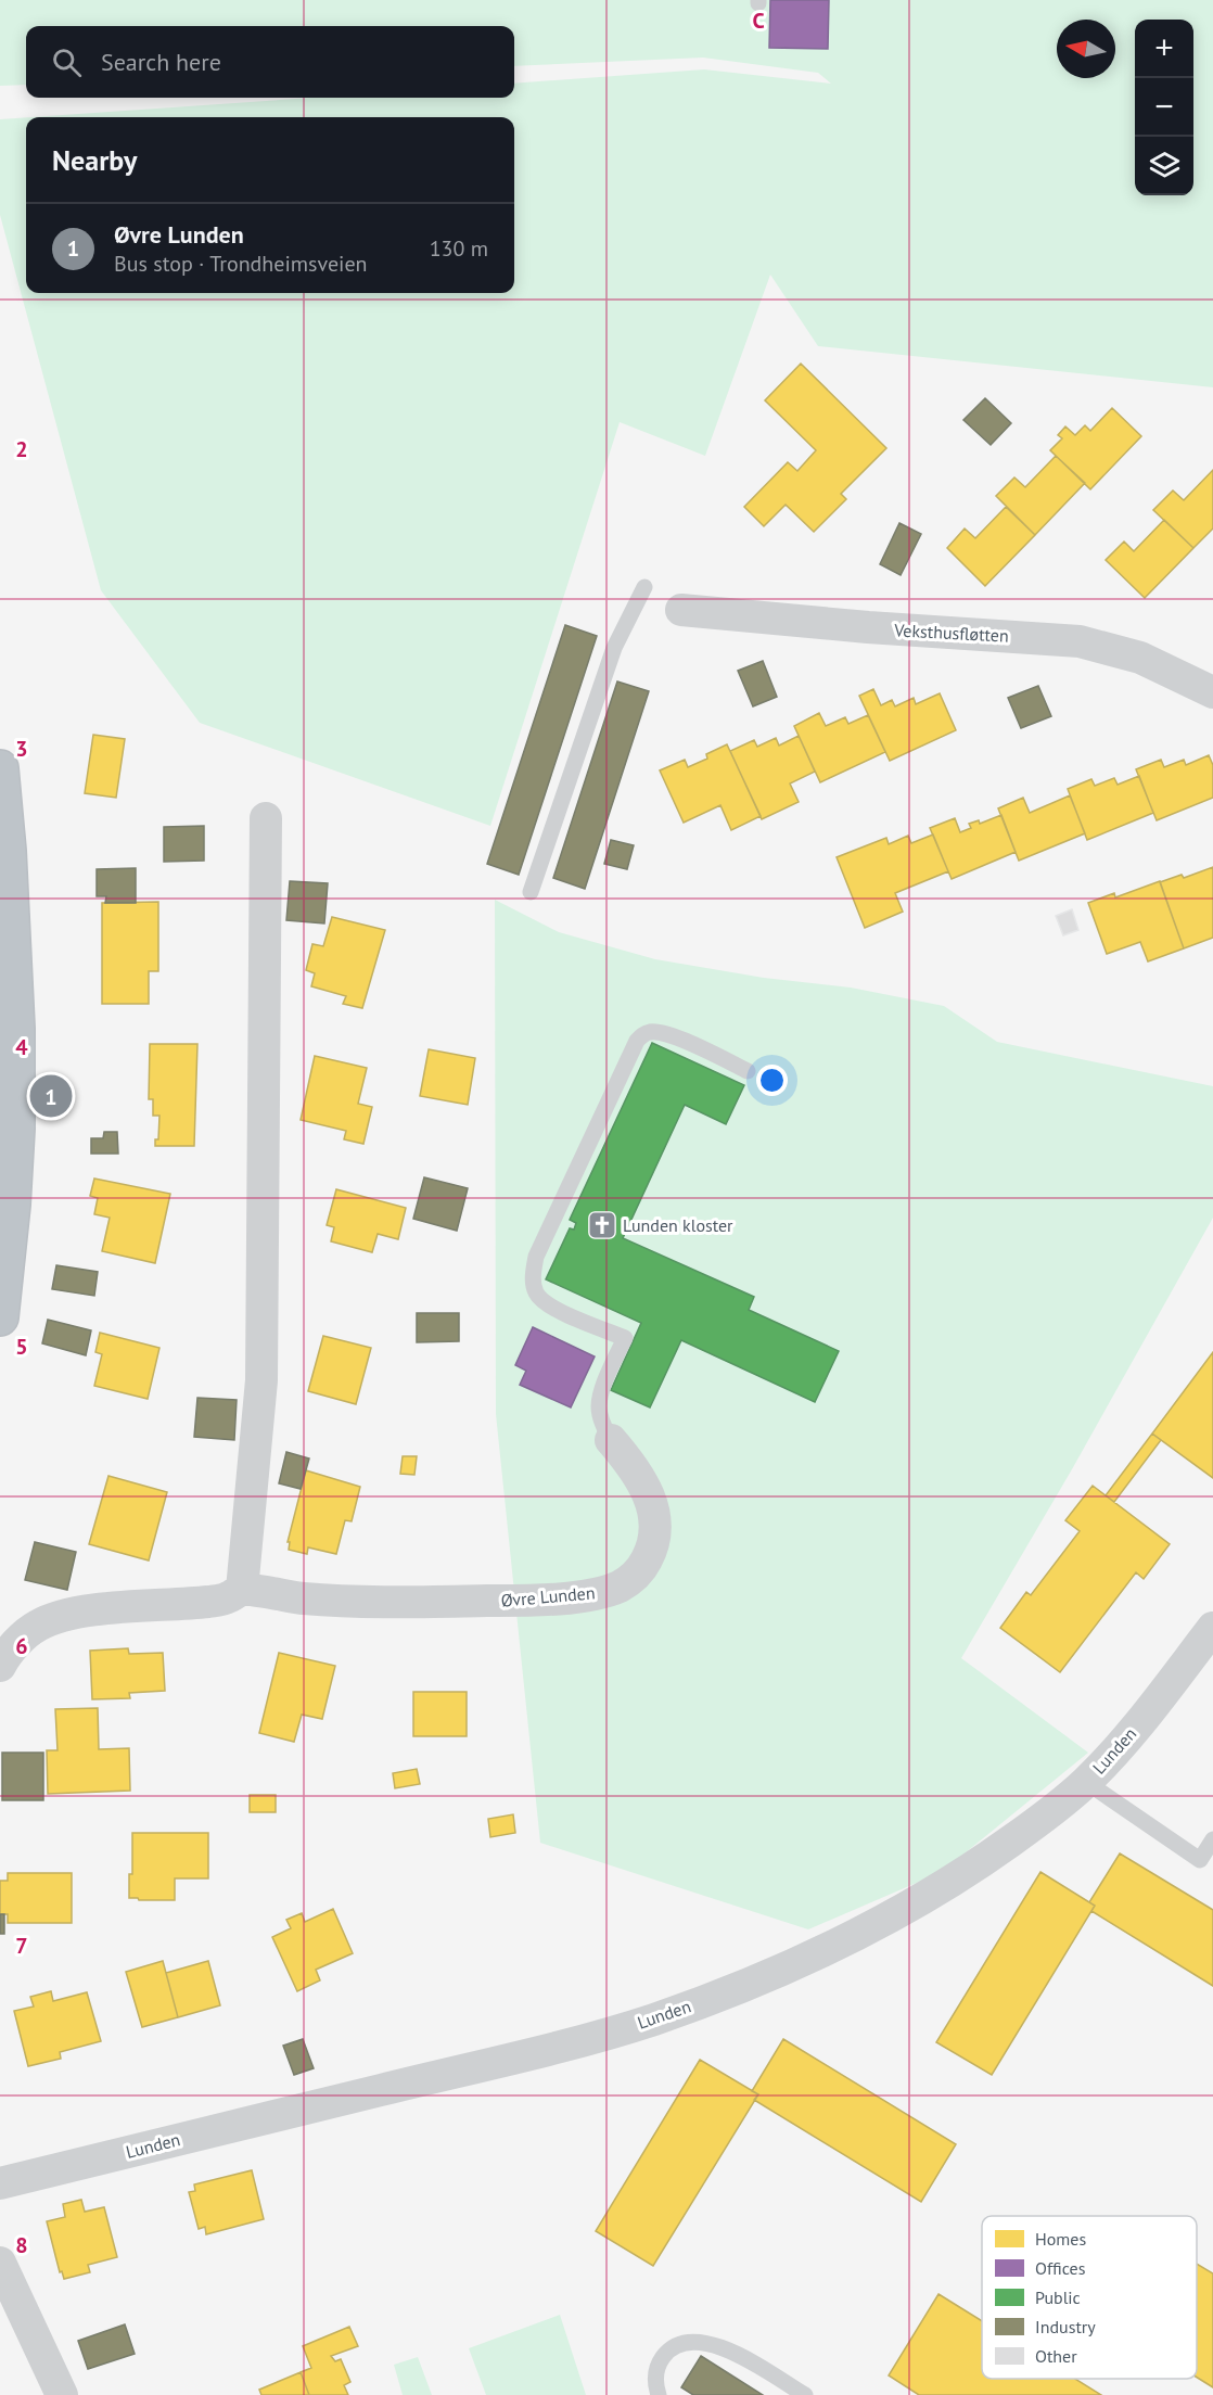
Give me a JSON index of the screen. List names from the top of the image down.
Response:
{
  "streets": {
    "street": ["Veksthusfløtten", "Øvre Lunden", "Lunden"]
  },
  "places": {
    "church": ["Lunden kloster"]
  },
  "legend": [
    "Homes",
    "Offices",
    "Public",
    "Industry",
    "Other"
  ],
  "north": "left",
  "page": {
    "map_buttons": ["+", "−"],
    "search": "Search here",
    "heading": "Nearby",
    "list": [
      {
        "mark": "1",
        "name": "Øvre Lunden",
        "note": "Bus stop · Trondheimsveien",
        "value": "130 m"
      }
    ],
    "pins": "1"
  },
  "grid": {
    "columns": ["C"],
    "rows": [
      "2",
      "3",
      "4",
      "5",
      "6",
      "7",
      "8"
    ]
  }
}
